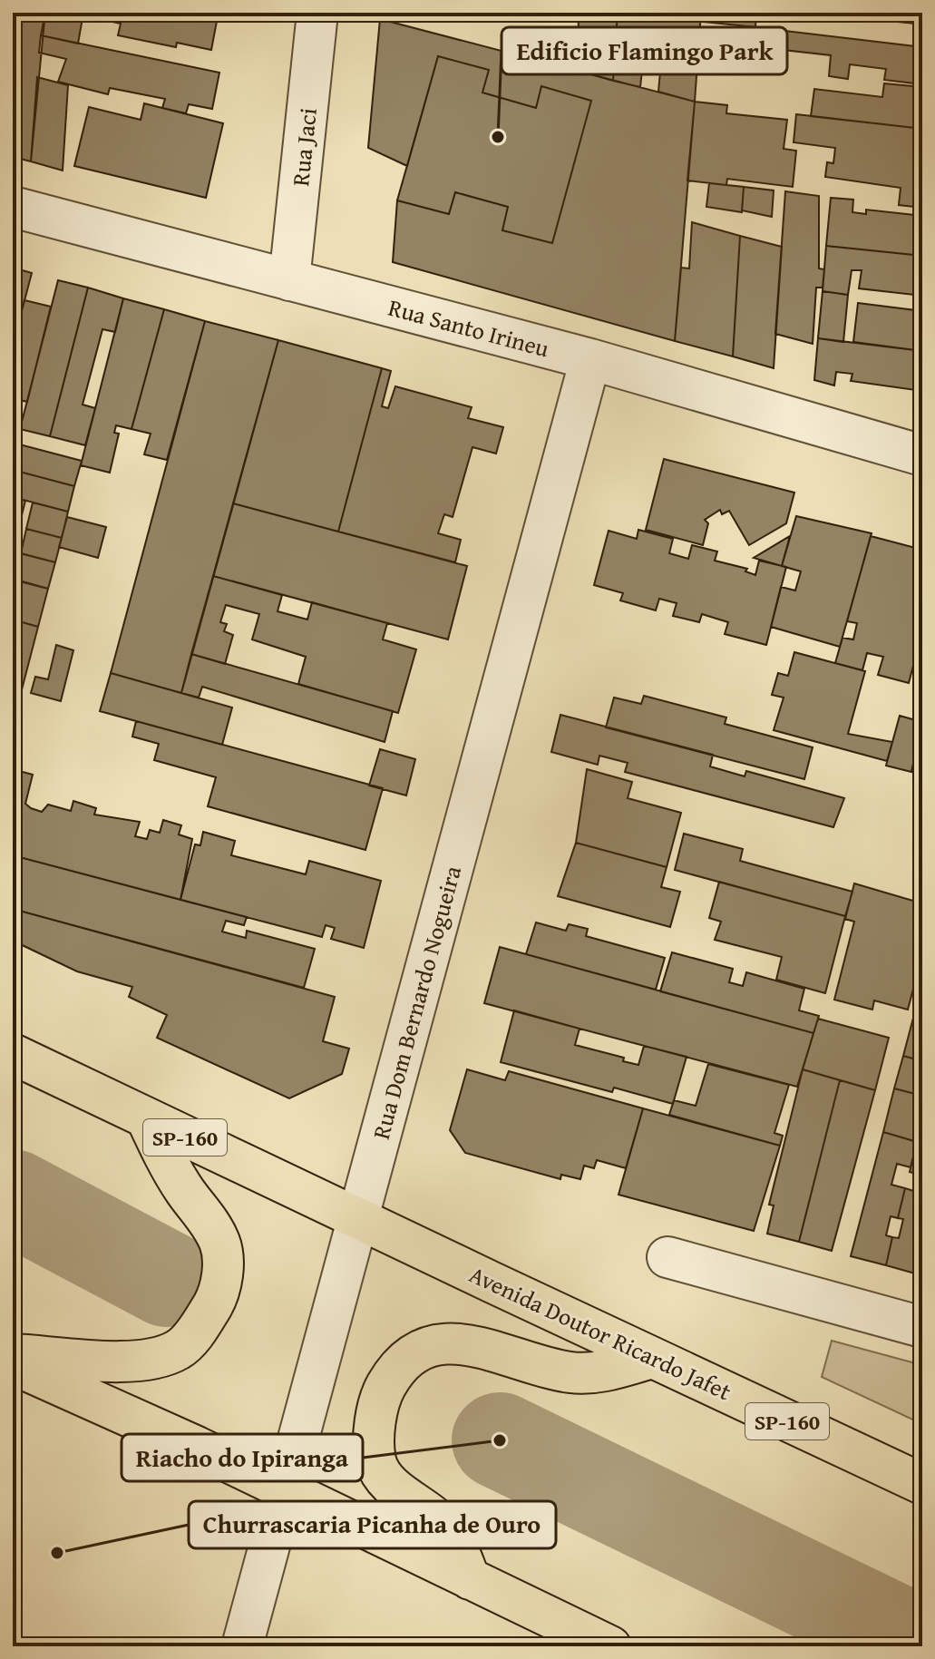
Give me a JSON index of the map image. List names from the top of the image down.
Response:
{
  "streets": {
    "main road": ["SP-160", "Avenida Doutor Ricardo Jafet"],
    "street": ["Rua Jaci", "Rua Santo Irineu", "Rua Dom Bernardo Nogueira"]
  },
  "crossings": [
    ["Rua Jaci", "Rua Santo Irineu"],
    ["Rua Santo Irineu", "Rua Dom Bernardo Nogueira"],
    ["Rua Dom Bernardo Nogueira", "SP-160"],
    ["Rua Dom Bernardo Nogueira", "Avenida Doutor Ricardo Jafet"],
    ["SP-160", "Avenida Doutor Ricardo Jafet"]
  ],
  "places": ["Edificio Flamingo Park", "Riacho do Ipiranga", "Churrascaria Picanha de Ouro"]
}
